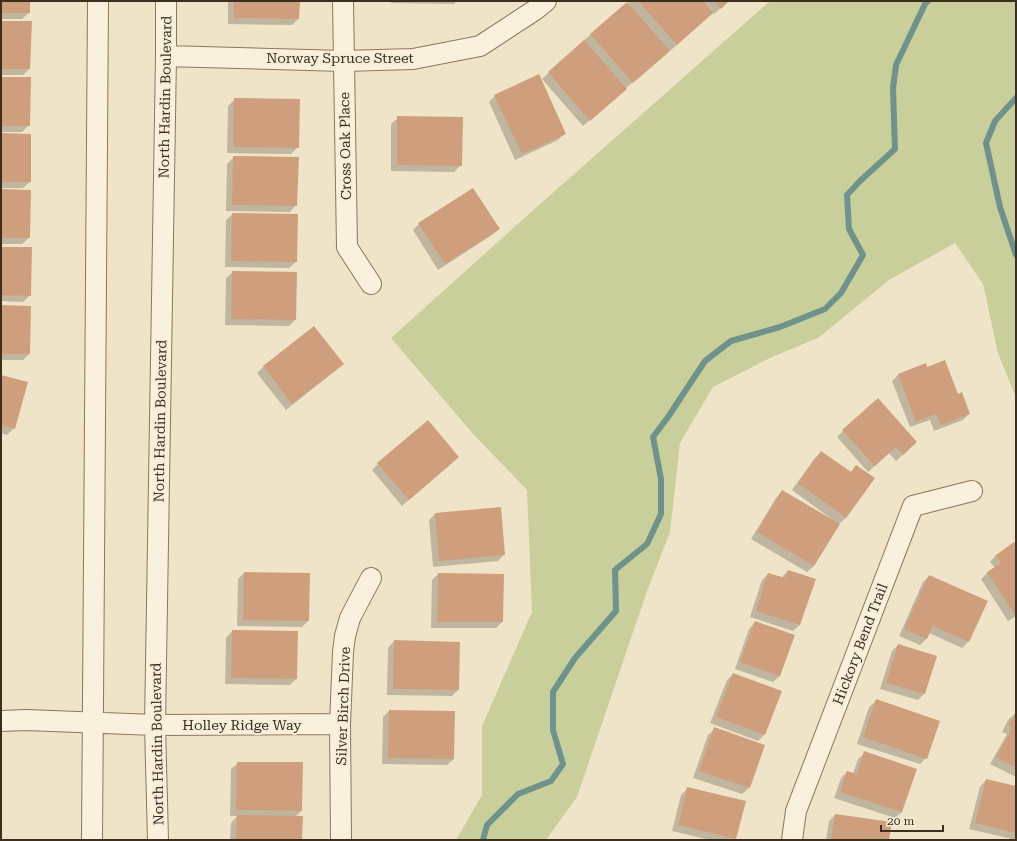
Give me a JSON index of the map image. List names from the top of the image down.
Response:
{
  "streets": {
    "street": [
      "Norway Spruce Street",
      "North Hardin Boulevard",
      "Cross Oak Place",
      "Hickory Bend Trail",
      "Silver Birch Drive",
      "Holley Ridge Way"
    ]
  },
  "crossings": [
    ["Norway Spruce Street", "North Hardin Boulevard"],
    ["Norway Spruce Street", "Cross Oak Place"],
    ["North Hardin Boulevard", "Holley Ridge Way"],
    ["Silver Birch Drive", "Holley Ridge Way"]
  ],
  "scale_bar": "20 m"
}
